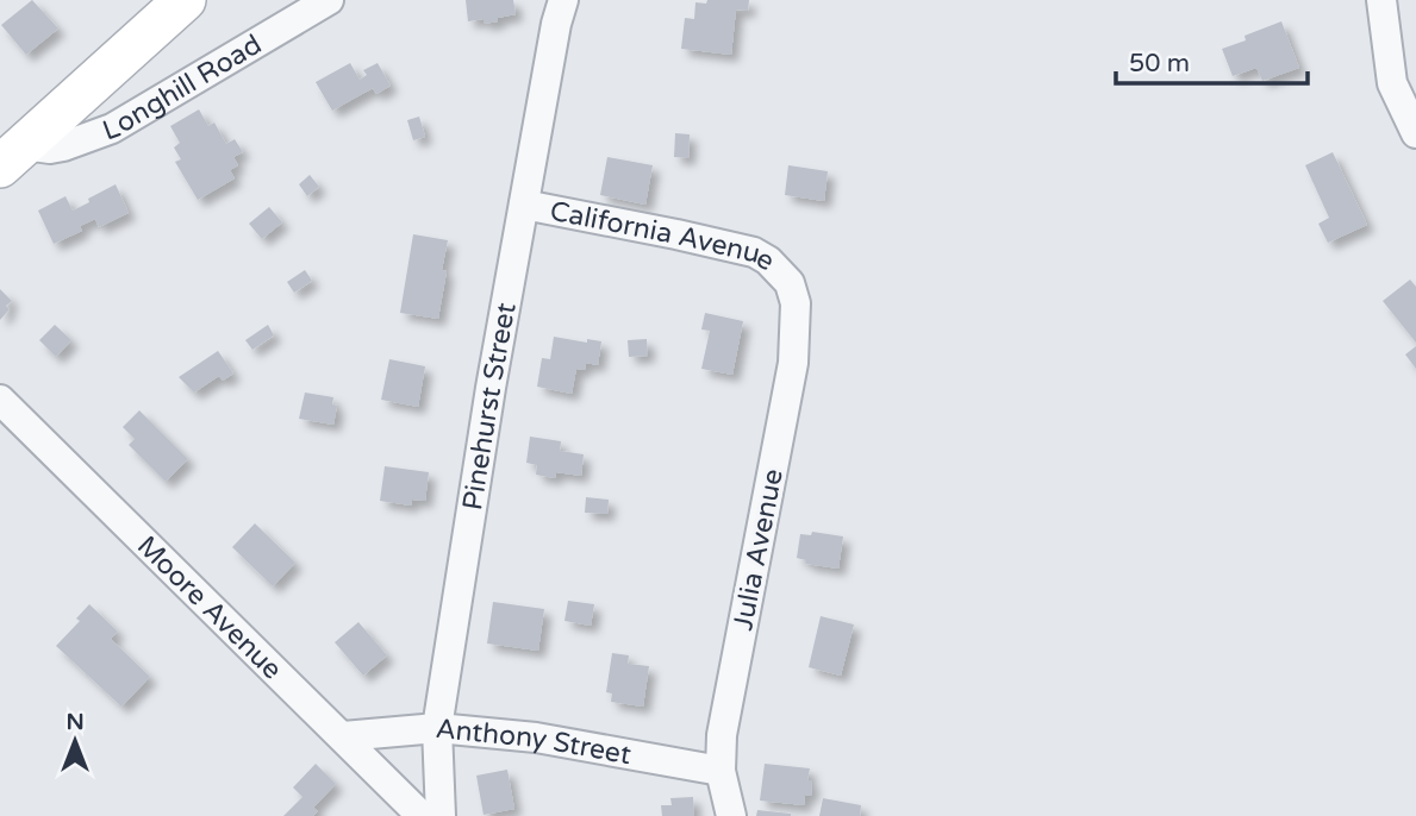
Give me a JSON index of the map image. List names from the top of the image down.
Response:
{
  "streets": {
    "street": [
      "Longhill Road",
      "California Avenue",
      "Pinehurst Street",
      "Julia Avenue",
      "Moore Avenue",
      "Anthony Street"
    ]
  },
  "crossings": [
    ["California Avenue", "Pinehurst Street"],
    ["California Avenue", "Julia Avenue"],
    ["Pinehurst Street", "Anthony Street"],
    ["Julia Avenue", "Anthony Street"],
    ["Moore Avenue", "Anthony Street"]
  ],
  "scale_bar": "50 m",
  "north": "top"
}
